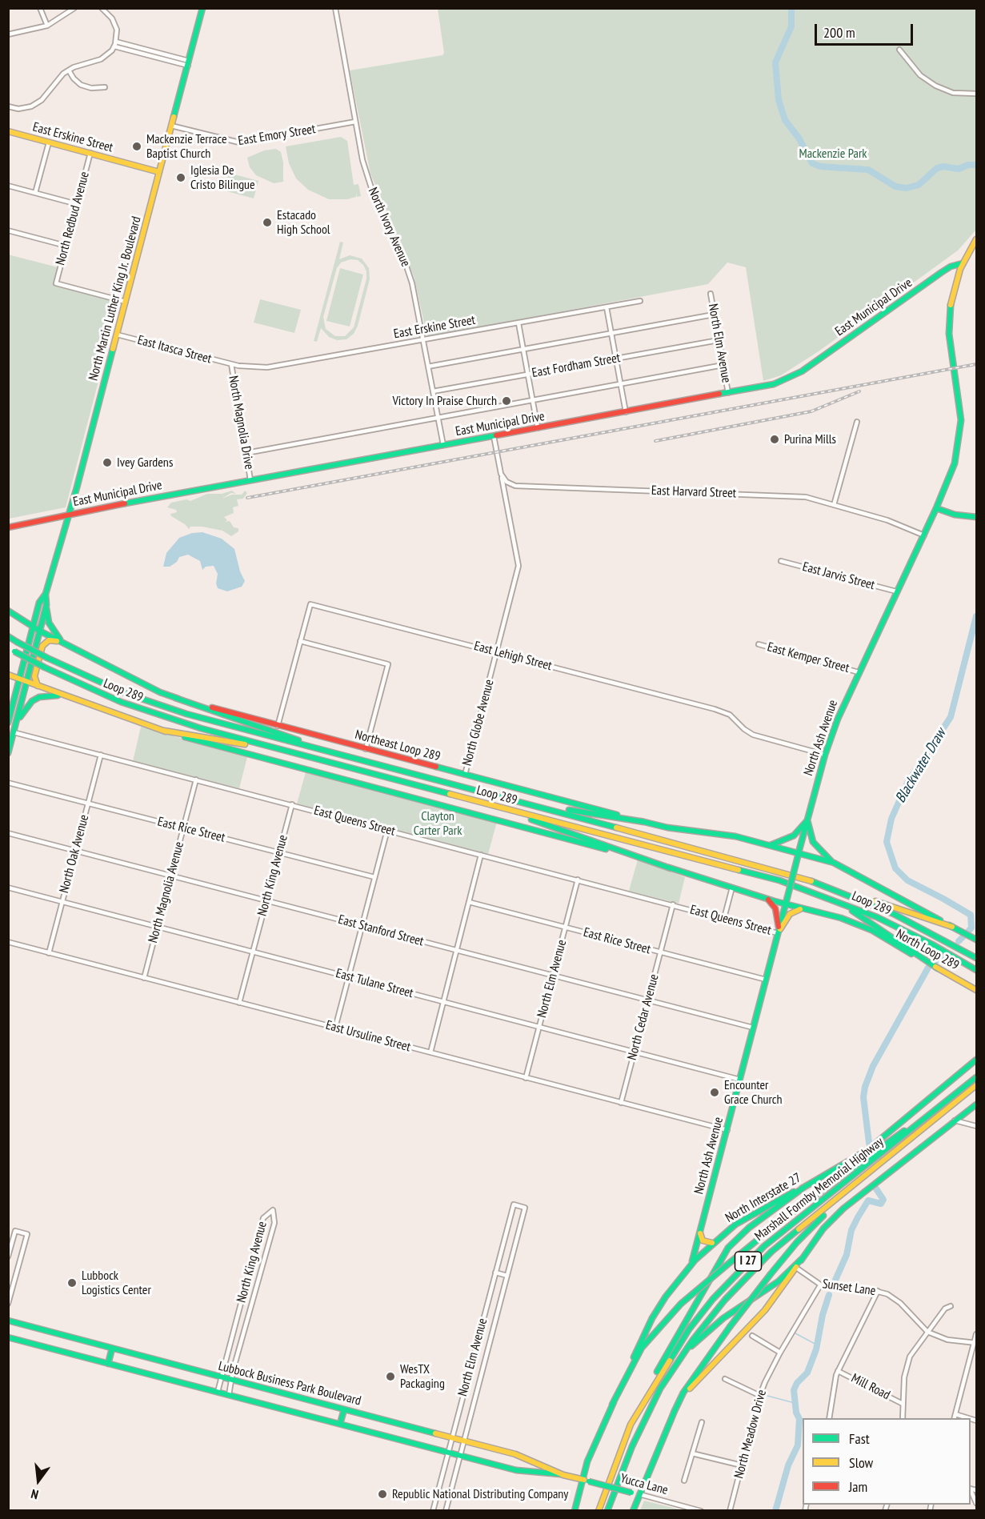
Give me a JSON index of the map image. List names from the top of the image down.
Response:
{
  "streets": {
    "main road": [
      "East Erskine Street",
      "North Martin Luther King Jr. Boulevard",
      "East Municipal Drive",
      "Loop 289",
      "North Ash Avenue",
      "Northeast Loop 289",
      "North Loop 289",
      "Marshall Formby Memorial Highway",
      "North Interstate 27",
      "I 27",
      "Lubbock Business Park Boulevard",
      "Yucca Lane"
    ],
    "street": [
      "East Emory Street",
      "North Redbud Avenue",
      "North Ivory Avenue",
      "North Elm Avenue",
      "East Itasca Street",
      "East Fordham Street",
      "North Magnolia Drive",
      "East Harvard Street",
      "East Jarvis Street",
      "East Lehigh Street",
      "East Kemper Street",
      "North Globe Avenue",
      "East Queens Street",
      "East Rice Street",
      "North Oak Avenue",
      "North King Avenue",
      "North Magnolia Avenue",
      "East Stanford Street",
      "East Tulane Street",
      "North Cedar Avenue",
      "East Ursuline Street",
      "Sunset Lane",
      "Mill Road",
      "North Meadow Drive"
    ]
  },
  "crossings": [
    ["East Emory Street", "North Ivory Avenue"],
    ["East Emory Street", "North Martin Luther King Jr. Boulevard"],
    ["East Erskine Street", "North Redbud Avenue"],
    ["East Erskine Street", "North Ivory Avenue"],
    ["East Erskine Street", "North Martin Luther King Jr. Boulevard"],
    ["East Erskine Street", "East Itasca Street"],
    ["East Erskine Street", "North Magnolia Drive"],
    ["North Redbud Avenue", "North Martin Luther King Jr. Boulevard"],
    ["North Ivory Avenue", "East Municipal Drive"],
    ["North Ivory Avenue", "East Fordham Street"],
    ["North Martin Luther King Jr. Boulevard", "East Municipal Drive"],
    ["North Martin Luther King Jr. Boulevard", "East Itasca Street"],
    ["North Martin Luther King Jr. Boulevard", "Northeast Loop 289"],
    ["North Martin Luther King Jr. Boulevard", "East Queens Street"],
    ["East Municipal Drive", "North Elm Avenue"],
    ["East Municipal Drive", "North Magnolia Drive"],
    ["East Municipal Drive", "North Ash Avenue"],
    ["North Elm Avenue", "East Fordham Street"],
    ["North Elm Avenue", "East Queens Street"],
    ["North Elm Avenue", "East Rice Street"],
    ["North Elm Avenue", "East Stanford Street"],
    ["North Elm Avenue", "East Tulane Street"],
    ["North Elm Avenue", "East Ursuline Street"],
    ["North Elm Avenue", "Lubbock Business Park Boulevard"],
    ["East Itasca Street", "North Magnolia Drive"],
    ["East Harvard Street", "North Globe Avenue"],
    ["East Harvard Street", "North Ash Avenue"],
    ["East Jarvis Street", "North Ash Avenue"],
    ["East Lehigh Street", "North Globe Avenue"],
    ["East Lehigh Street", "North Ash Avenue"],
    ["East Kemper Street", "North Ash Avenue"],
    ["North Globe Avenue", "Northeast Loop 289"],
    ["North Ash Avenue", "Northeast Loop 289"],
    ["North Ash Avenue", "East Queens Street"],
    ["North Ash Avenue", "East Rice Street"],
    ["North Ash Avenue", "East Stanford Street"],
    ["North Ash Avenue", "North Loop 289"],
    ["North Ash Avenue", "East Tulane Street"],
    ["North Ash Avenue", "East Ursuline Street"],
    ["North Ash Avenue", "North Interstate 27"],
    ["East Queens Street", "North Oak Avenue"],
    ["East Queens Street", "North King Avenue"],
    ["East Queens Street", "North Magnolia Avenue"],
    ["East Queens Street", "North Cedar Avenue"],
    ["East Rice Street", "North Oak Avenue"],
    ["East Rice Street", "North King Avenue"],
    ["East Rice Street", "North Magnolia Avenue"],
    ["East Rice Street", "North Cedar Avenue"],
    ["North Oak Avenue", "East Stanford Street"],
    ["North Oak Avenue", "East Tulane Street"],
    ["North Oak Avenue", "East Ursuline Street"],
    ["North King Avenue", "East Stanford Street"],
    ["North King Avenue", "East Tulane Street"],
    ["North King Avenue", "East Ursuline Street"],
    ["North King Avenue", "Lubbock Business Park Boulevard"],
    ["North Magnolia Avenue", "East Stanford Street"],
    ["North Magnolia Avenue", "East Tulane Street"],
    ["North Magnolia Avenue", "East Ursuline Street"],
    ["East Stanford Street", "North Cedar Avenue"],
    ["East Tulane Street", "North Cedar Avenue"],
    ["North Cedar Avenue", "East Ursuline Street"],
    ["North Interstate 27", "Lubbock Business Park Boulevard"],
    ["North Interstate 27", "Yucca Lane"],
    ["Sunset Lane", "North Meadow Drive"],
    ["Lubbock Business Park Boulevard", "Yucca Lane"]
  ],
  "water": ["Blackwater Draw"],
  "parks": ["Mackenzie Park", "Clayton Carter Park"],
  "places": [
    "Mackenzie Terrace Baptist Church",
    "Iglesia De Cristo Bilingue",
    "Estacado High School",
    "Victory In Praise Church",
    "Purina Mills",
    "Ivey Gardens",
    "Encounter Grace Church",
    "Lubbock Logistics Center",
    "WesTX Packaging",
    "Republic National Distributing Company"
  ],
  "legend": ["Fast", "Slow", "Jam"],
  "scale_bar": "200 m",
  "north": "bottom"
}
